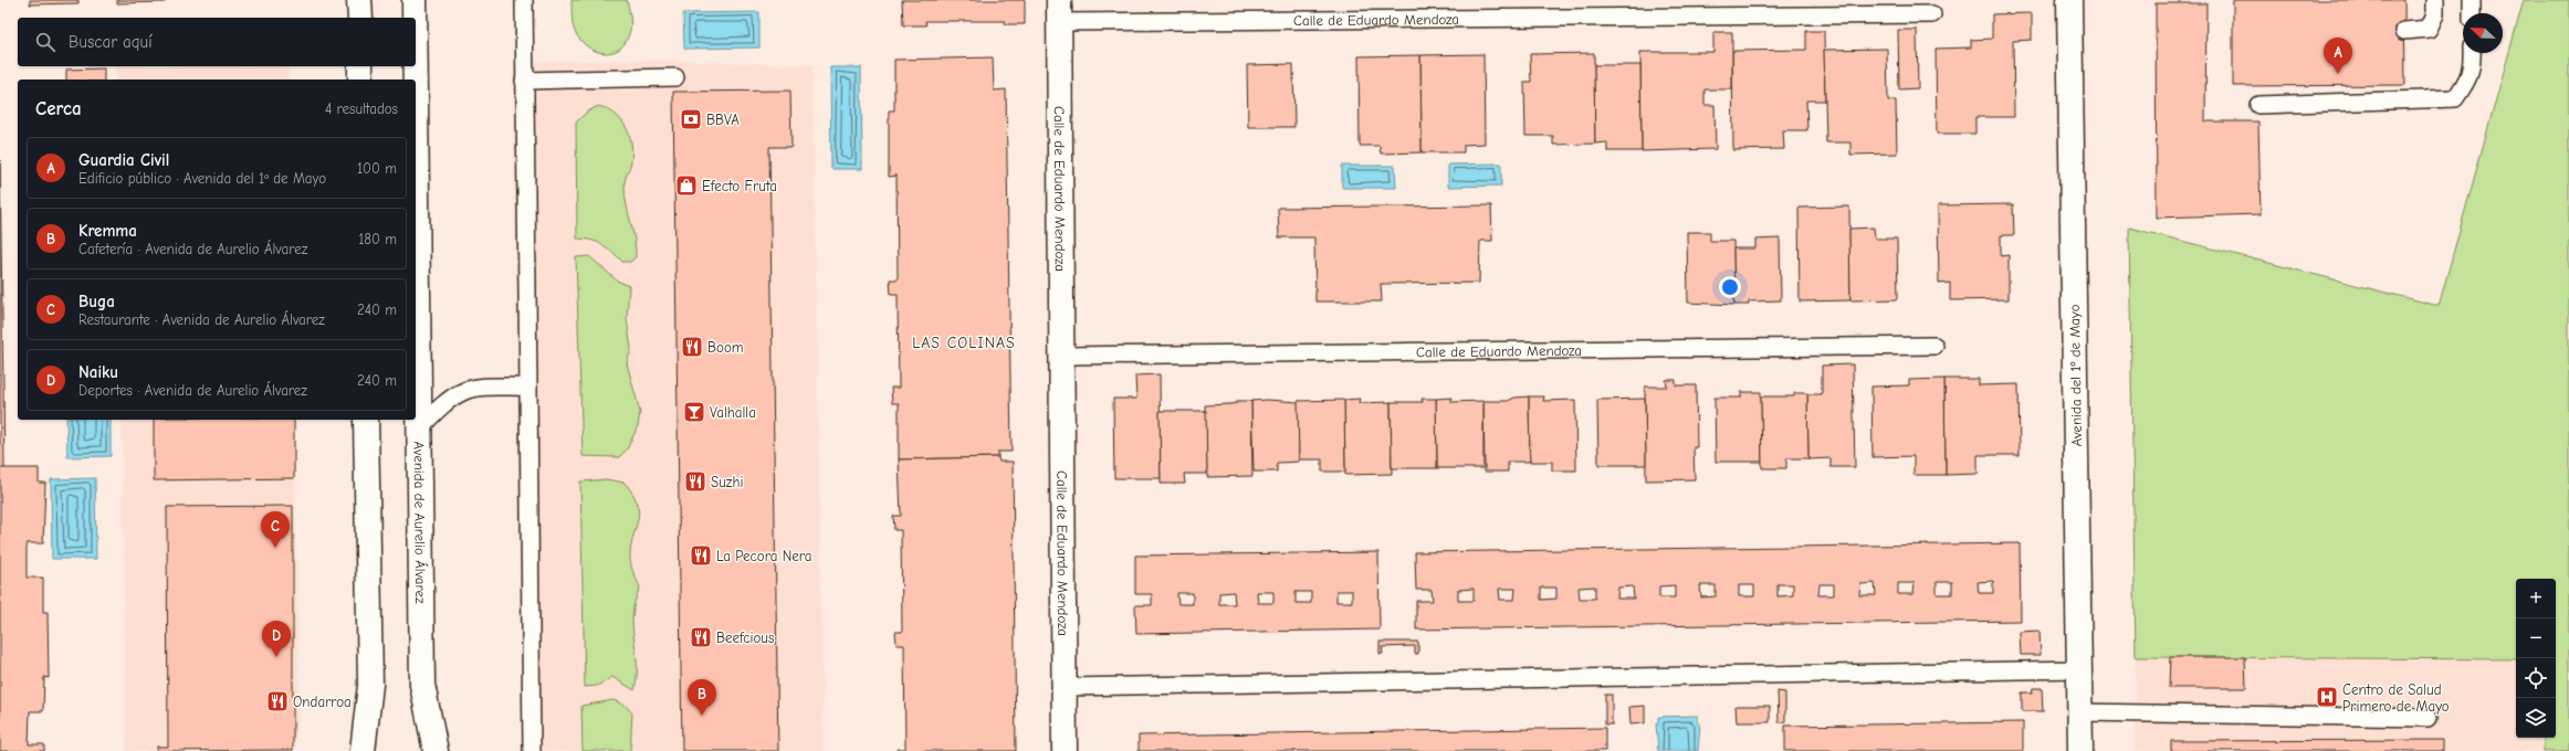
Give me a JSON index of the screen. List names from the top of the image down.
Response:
{
  "streets": {
    "street": ["Calle de Eduardo Mendoza", "Avenida del 1º de Mayo", "Avenida de Aurelio Álvarez"]
  },
  "districts": ["LAS COLINAS"],
  "places": {
    "bank": ["BBVA"],
    "shop": ["Efecto Fruta"],
    "restaurant": [
      "Boom",
      "Suzhi",
      "La Pecora Nera",
      "Beefcious",
      "Ondarroa"
    ],
    "bar": ["Valhalla"],
    "hospital": ["Centro de Salud Primero de Mayo"]
  },
  "north": "top left",
  "page": {
    "search": "Buscar aquí",
    "pins": [
      "A",
      "C",
      "D",
      "B"
    ],
    "heading": ["Cerca", "4 resultados"],
    "list": [
      {
        "mark": "A",
        "name": "Guardia Civil",
        "note": "Edificio público · Avenida del 1º de Mayo",
        "value": "100 m"
      },
      {
        "mark": "B",
        "name": "Kremma",
        "note": "Cafetería · Avenida de Aurelio Álvarez",
        "value": "180 m"
      },
      {
        "mark": "C",
        "name": "Buga",
        "note": "Restaurante · Avenida de Aurelio Álvarez",
        "value": "240 m"
      },
      {
        "mark": "D",
        "name": "Naiku",
        "note": "Deportes · Avenida de Aurelio Álvarez",
        "value": "240 m"
      }
    ],
    "map_buttons": ["+", "−"]
  }
}
